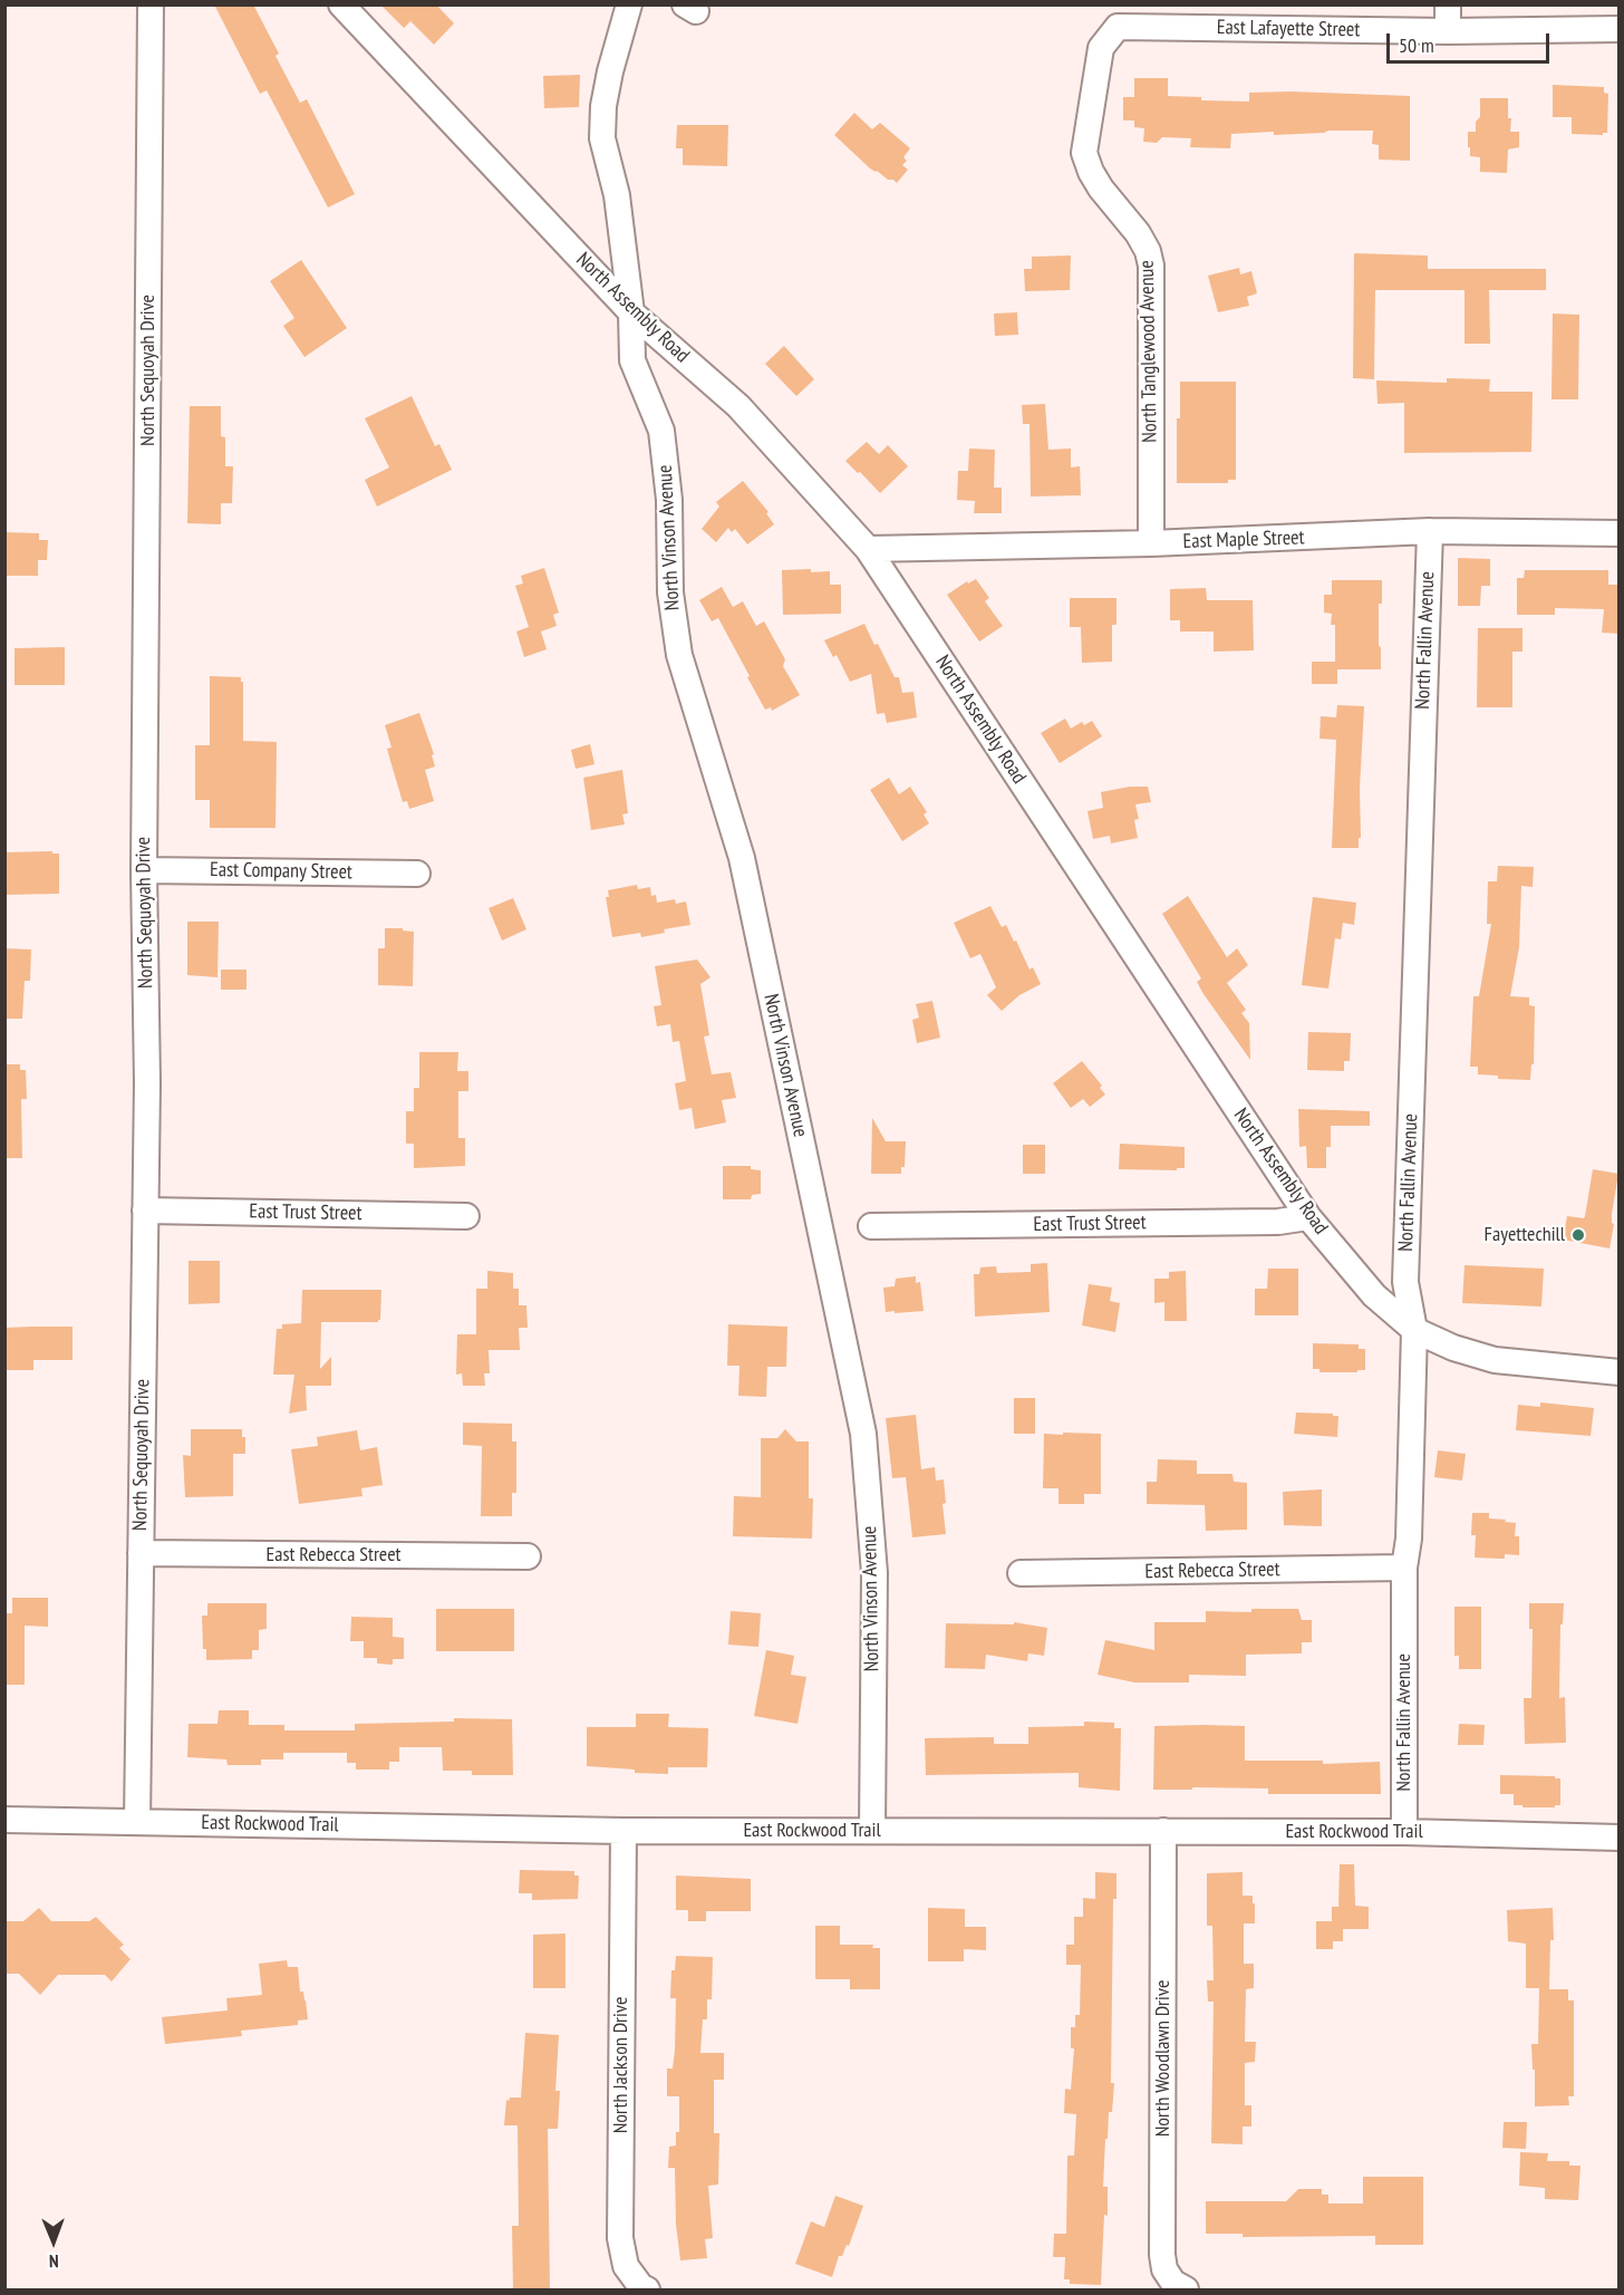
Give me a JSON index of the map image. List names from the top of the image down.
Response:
{
  "streets": {
    "street": [
      "East Lafayette Street",
      "North Assembly Road",
      "North Tanglewood Avenue",
      "North Sequoyah Drive",
      "North Vinson Avenue",
      "East Maple Street",
      "North Fallin Avenue",
      "East Company Street",
      "East Trust Street",
      "East Rebecca Street",
      "East Rockwood Trail",
      "North Woodlawn Drive",
      "North Jackson Drive"
    ]
  },
  "crossings": [
    ["East Lafayette Street", "North Tanglewood Avenue"],
    ["North Assembly Road", "North Vinson Avenue"],
    ["North Assembly Road", "East Maple Street"],
    ["North Assembly Road", "North Fallin Avenue"],
    ["North Assembly Road", "East Trust Street"],
    ["North Tanglewood Avenue", "East Maple Street"],
    ["North Sequoyah Drive", "East Company Street"],
    ["North Sequoyah Drive", "East Trust Street"],
    ["North Sequoyah Drive", "East Rebecca Street"],
    ["North Sequoyah Drive", "East Rockwood Trail"],
    ["North Vinson Avenue", "East Rockwood Trail"],
    ["East Maple Street", "North Fallin Avenue"],
    ["North Fallin Avenue", "East Rebecca Street"],
    ["North Fallin Avenue", "East Rockwood Trail"],
    ["East Rockwood Trail", "North Woodlawn Drive"],
    ["East Rockwood Trail", "North Jackson Drive"]
  ],
  "places": ["Fayettechill"],
  "scale_bar": "50 m",
  "north": "bottom"
}
